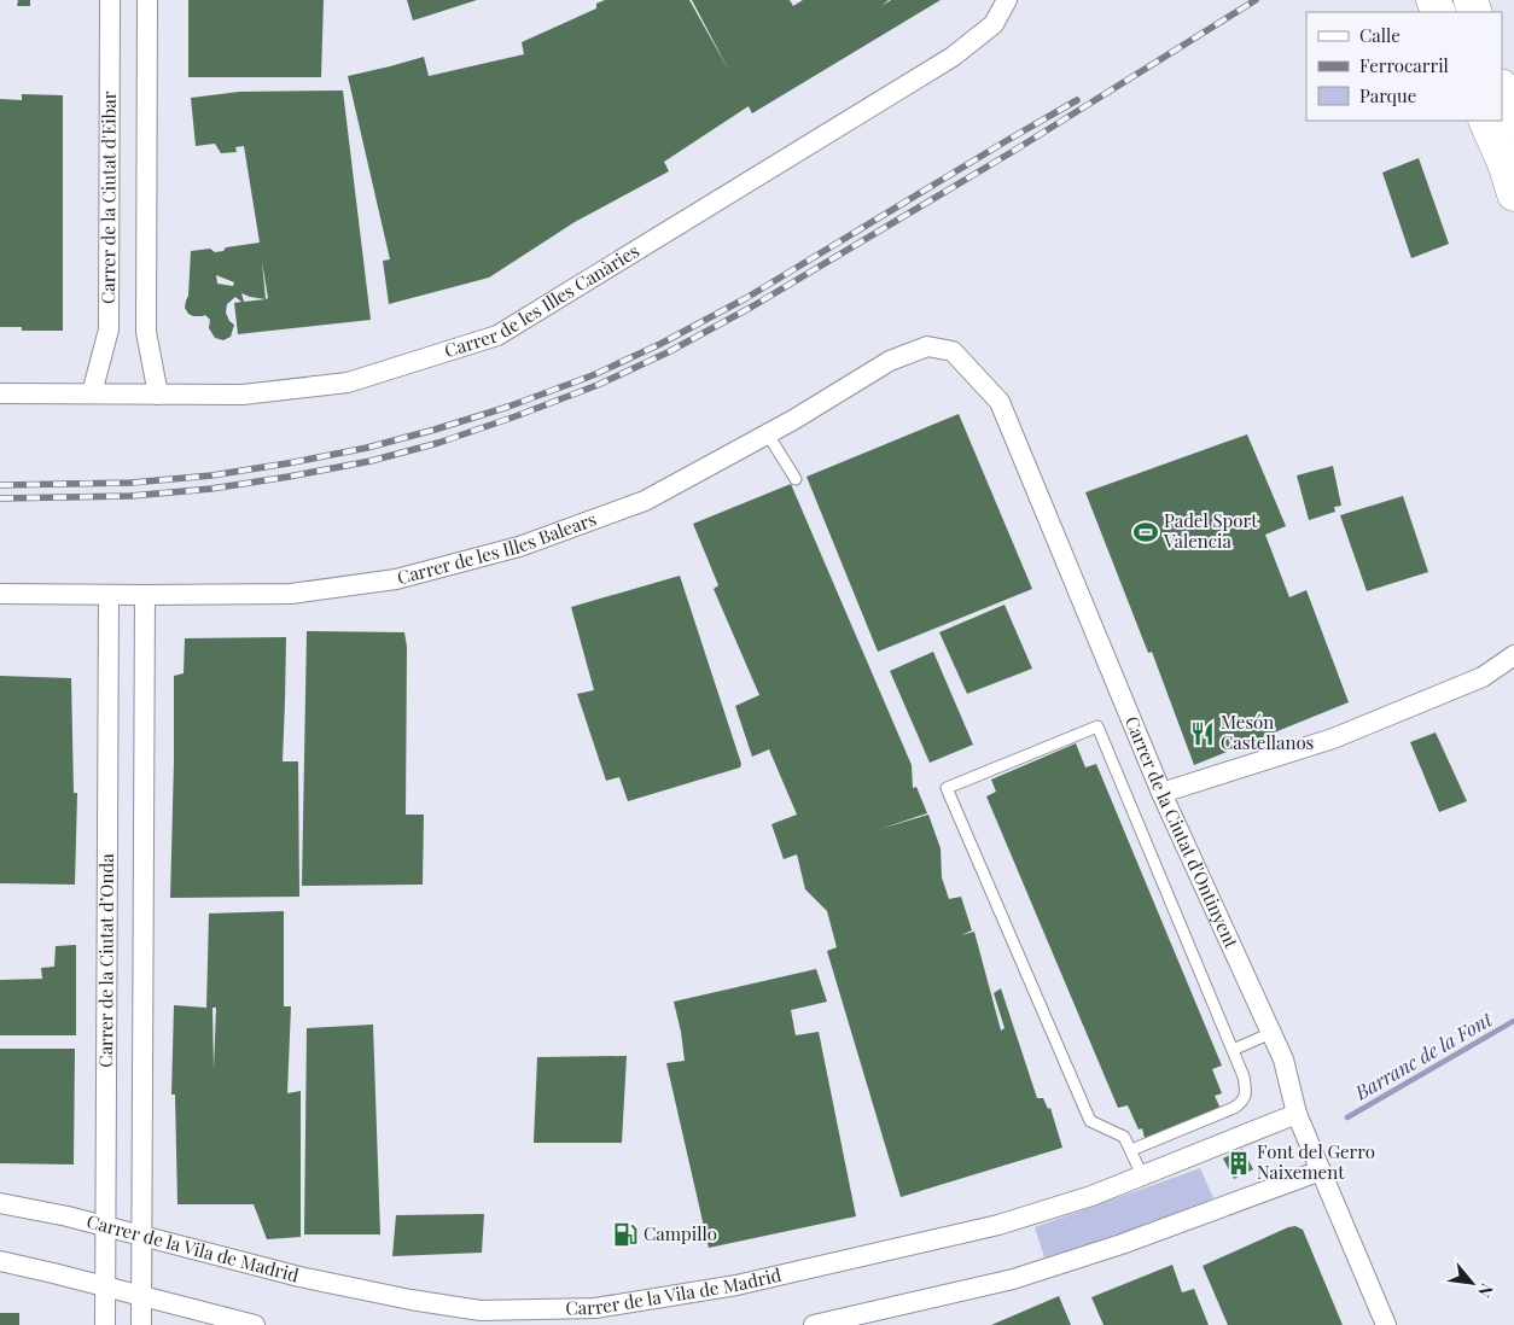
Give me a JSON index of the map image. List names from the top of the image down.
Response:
{
  "streets": {
    "street": [
      "Carrer de la Ciutat d'Eibar",
      "Carrer de les Illes Canàries",
      "Carrer de les Illes Balears",
      "Carrer de la Ciutat d'Ontinyent",
      "Carrer de la Ciutat d’Onda",
      "Carrer de la Vila de Madrid"
    ]
  },
  "crossings": [
    ["Carrer de la Ciutat d'Eibar", "Carrer de les Illes Canàries"],
    ["Carrer de les Illes Balears", "Carrer de la Ciutat d'Ontinyent"],
    ["Carrer de les Illes Balears", "Carrer de la Ciutat d’Onda"],
    ["Carrer de la Ciutat d'Ontinyent", "Carrer de la Vila de Madrid"],
    ["Carrer de la Ciutat d’Onda", "Carrer de la Vila de Madrid"]
  ],
  "water": ["Barranc de la Font"],
  "places": {
    "sports": ["Padel Sport Valencia"],
    "restaurant": ["Mesón Castellanos"],
    "building": ["Font del Gerro Naixement"],
    "fuel station": ["Campillo"]
  },
  "legend": ["Calle", "Ferrocarril", "Parque"],
  "north": "bottom right"
}
